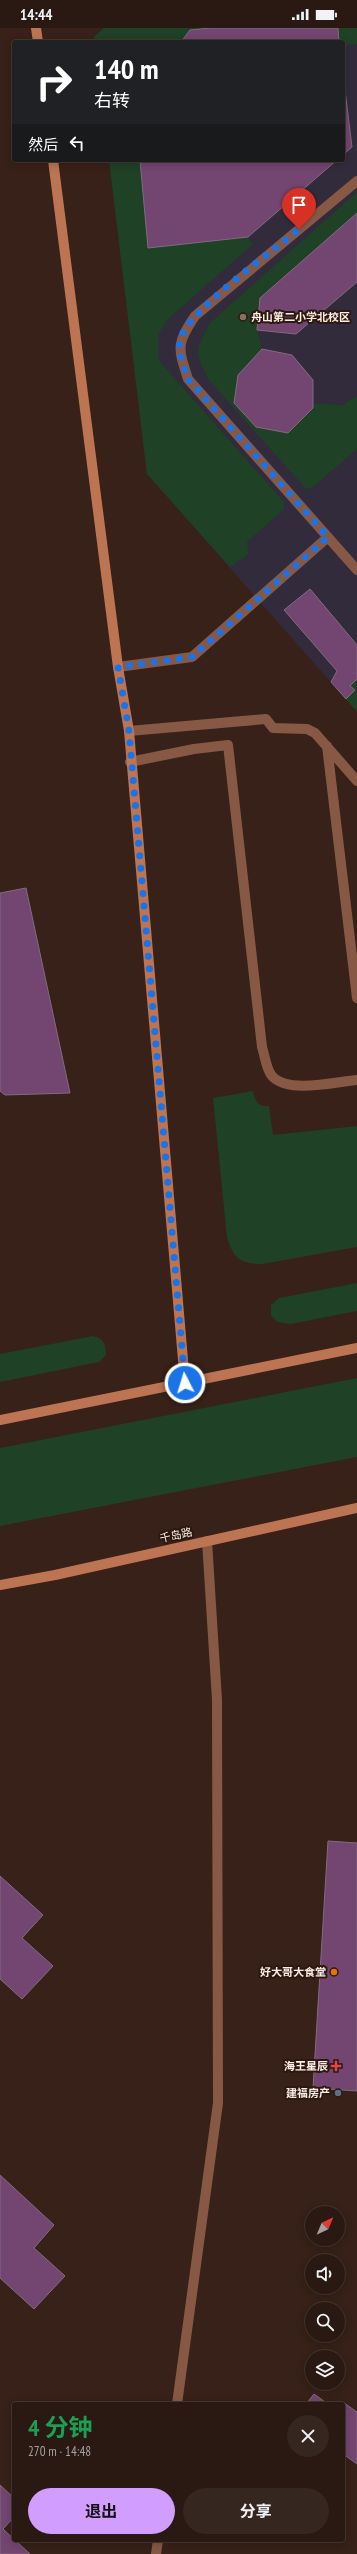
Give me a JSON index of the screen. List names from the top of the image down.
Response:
{
  "streets": {
    "street": ["千岛路"]
  },
  "places": {
    "other": ["舟山第二小学北校区", "好大哥大食堂", "建福房产"],
    "health": ["海王星辰"]
  },
  "north": "top right",
  "page": {
    "status": "14:44",
    "turn": ["140 m", "右转"],
    "then": "然后",
    "heading": ["4 分钟", "270 m · 14:48"],
    "buttons": ["退出", "分享"]
  }
}
